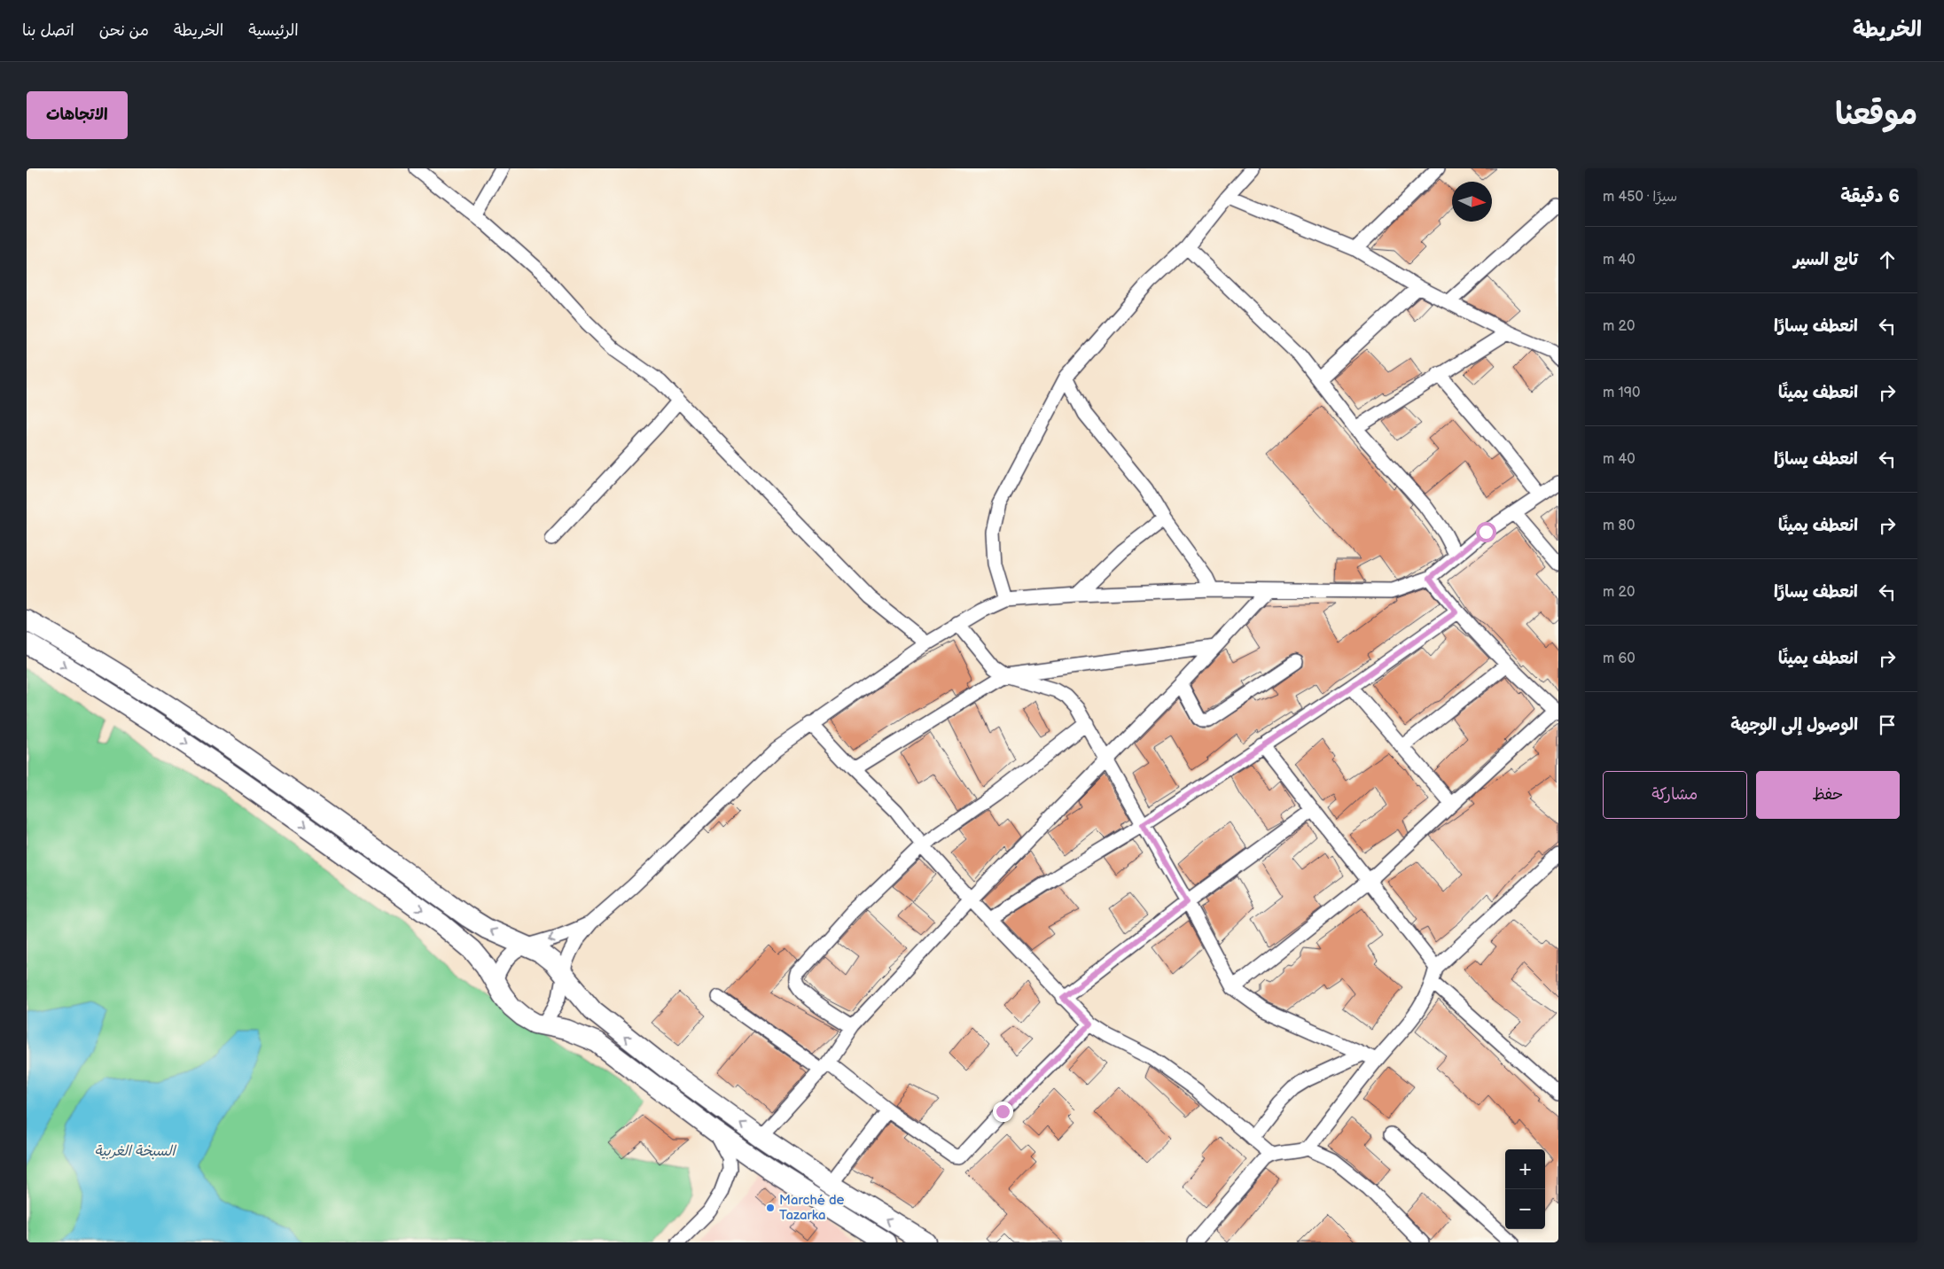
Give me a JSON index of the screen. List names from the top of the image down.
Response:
{
  "water": ["السبخة الغربية"],
  "places": ["Marché de Tazarka"],
  "north": "right",
  "page": {
    "header": "الخريطة",
    "nav": [
      "الرئيسية",
      "الخريطة",
      "من نحن",
      "اتصل بنا"
    ],
    "title": "موقعنا",
    "buttons": [
      "الاتجاهات",
      ["حفظ", "مشاركة"]
    ],
    "heading": ["6 دقيقة", "سيرًا · 450 m"],
    "list": [
      ["تابع السير", "40 m"],
      ["انعطف يسارًا", "20 m"],
      ["انعطف يمينًا", "190 m"],
      ["انعطف يسارًا", "40 m"],
      ["انعطف يمينًا", "80 m"],
      ["انعطف يسارًا", "20 m"],
      ["انعطف يمينًا", "60 m"],
      "الوصول إلى الوجهة"
    ],
    "map_buttons": ["+", "−"]
  }
}
